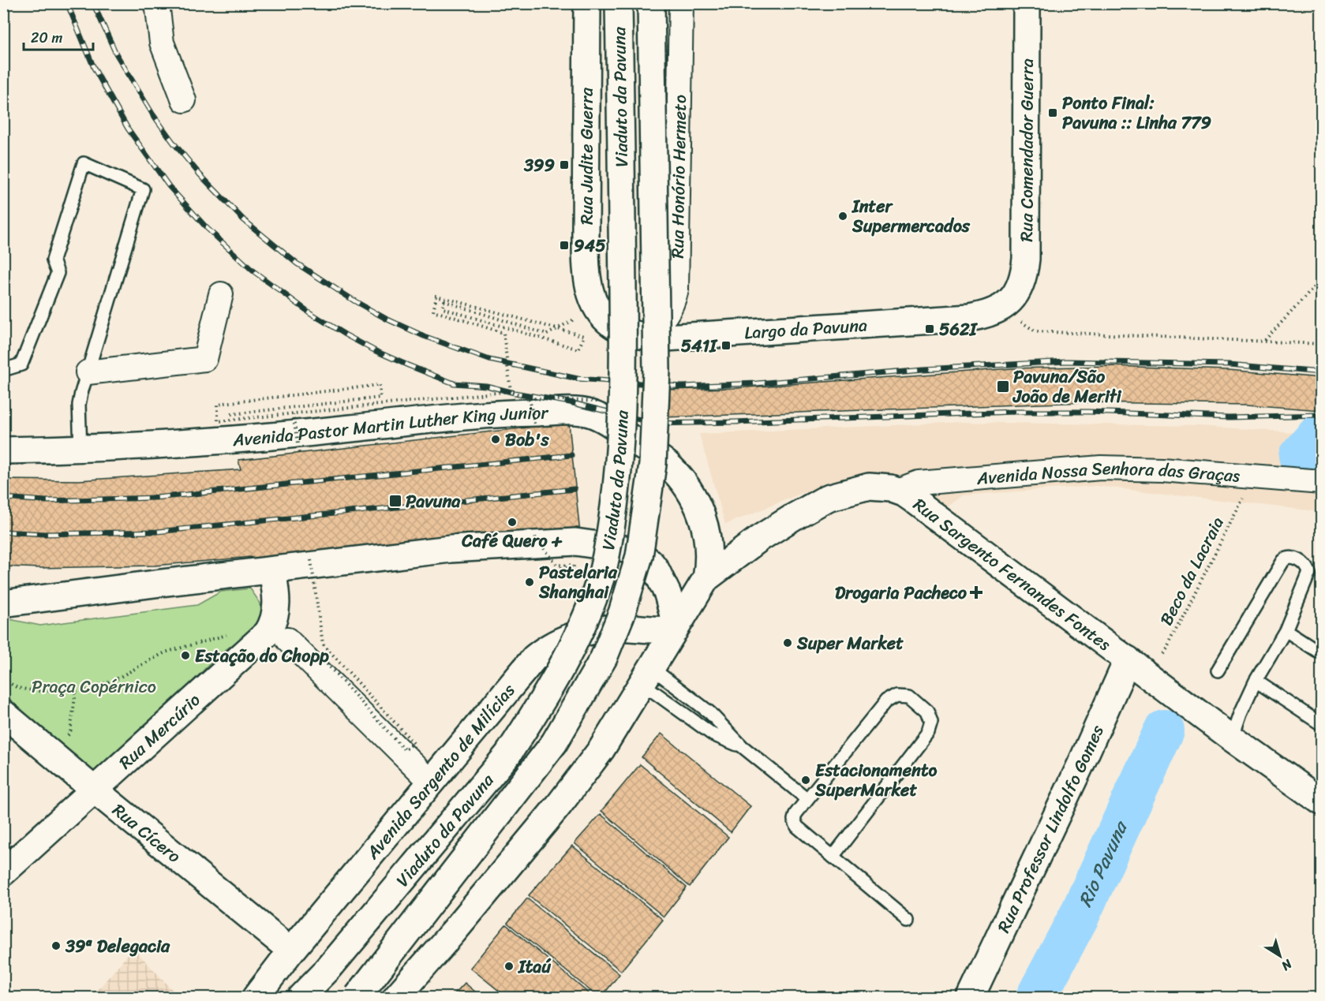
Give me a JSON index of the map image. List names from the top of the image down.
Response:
{
  "streets": {
    "main road": [
      "Viaduto da Pavuna",
      "Rua Comendador Guerra",
      "Rua Judite Guerra",
      "Largo da Pavuna",
      "Avenida Pastor Martin Luther King Junior",
      "Rua Sargento Fernandes Fontes",
      "Rua Mercúrio",
      "Avenida Sargento de Milícias",
      "Rua Professor Lindolfo Gomes",
      "Rua Cícero"
    ],
    "street": ["Rua Honório Hermeto", "Avenida Nossa Senhora das Graças"],
    "path": ["Beco da Lacraia"]
  },
  "crossings": [
    ["Rua Comendador Guerra", "Largo da Pavuna"],
    ["Rua Judite Guerra", "Largo da Pavuna"],
    ["Rua Honório Hermeto", "Largo da Pavuna"],
    ["Avenida Nossa Senhora das Graças", "Beco da Lacraia"],
    ["Avenida Nossa Senhora das Graças", "Rua Sargento Fernandes Fontes"],
    ["Beco da Lacraia", "Rua Sargento Fernandes Fontes"],
    ["Beco da Lacraia", "Rua Professor Lindolfo Gomes"],
    ["Rua Sargento Fernandes Fontes", "Rua Professor Lindolfo Gomes"],
    ["Rua Mercúrio", "Rua Cícero"],
    ["Avenida Sargento de Milícias", "Rua Cícero"]
  ],
  "water": ["Rio Pavuna"],
  "parks": ["Praça Copérnico"],
  "places": {
    "transit": [
      "Ponto Final: Pavuna :: Linha 779",
      "399",
      "945",
      "562I",
      "541I",
      "Pavuna/São João de Meriti",
      "Pavuna"
    ],
    "other": [
      "Inter Supermercados",
      "Bob's",
      "Café Quero +",
      "Pastelaria Shanghai",
      "Super Market",
      "Estação do Chopp",
      "Estacionamento SuperMarket",
      "39ª Delegacia",
      "Itaú"
    ],
    "health": ["Drogaria Pacheco"]
  },
  "scale_bar": "20 m",
  "north": "bottom right"
}
